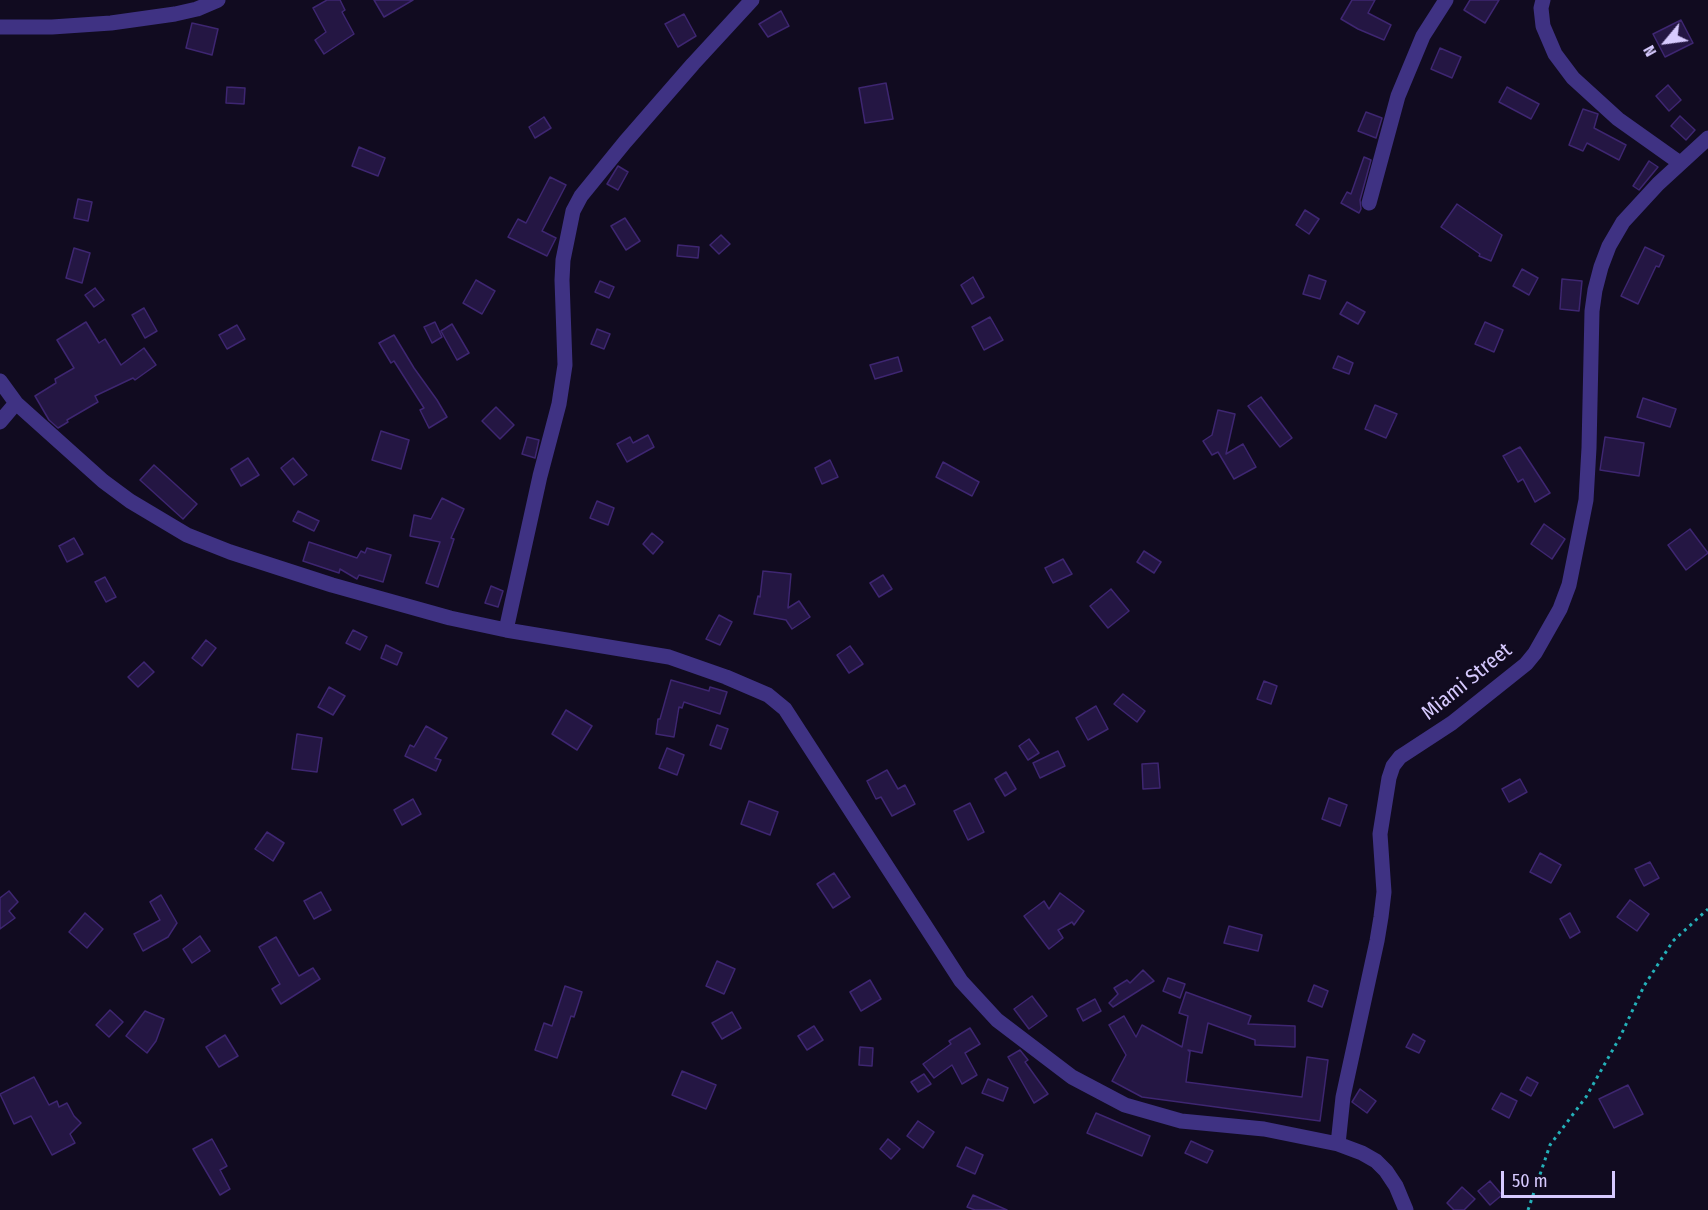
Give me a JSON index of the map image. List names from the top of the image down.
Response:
{
  "streets": {
    "street": ["Miami Street"]
  },
  "scale_bar": "50 m",
  "north": "bottom left"
}
